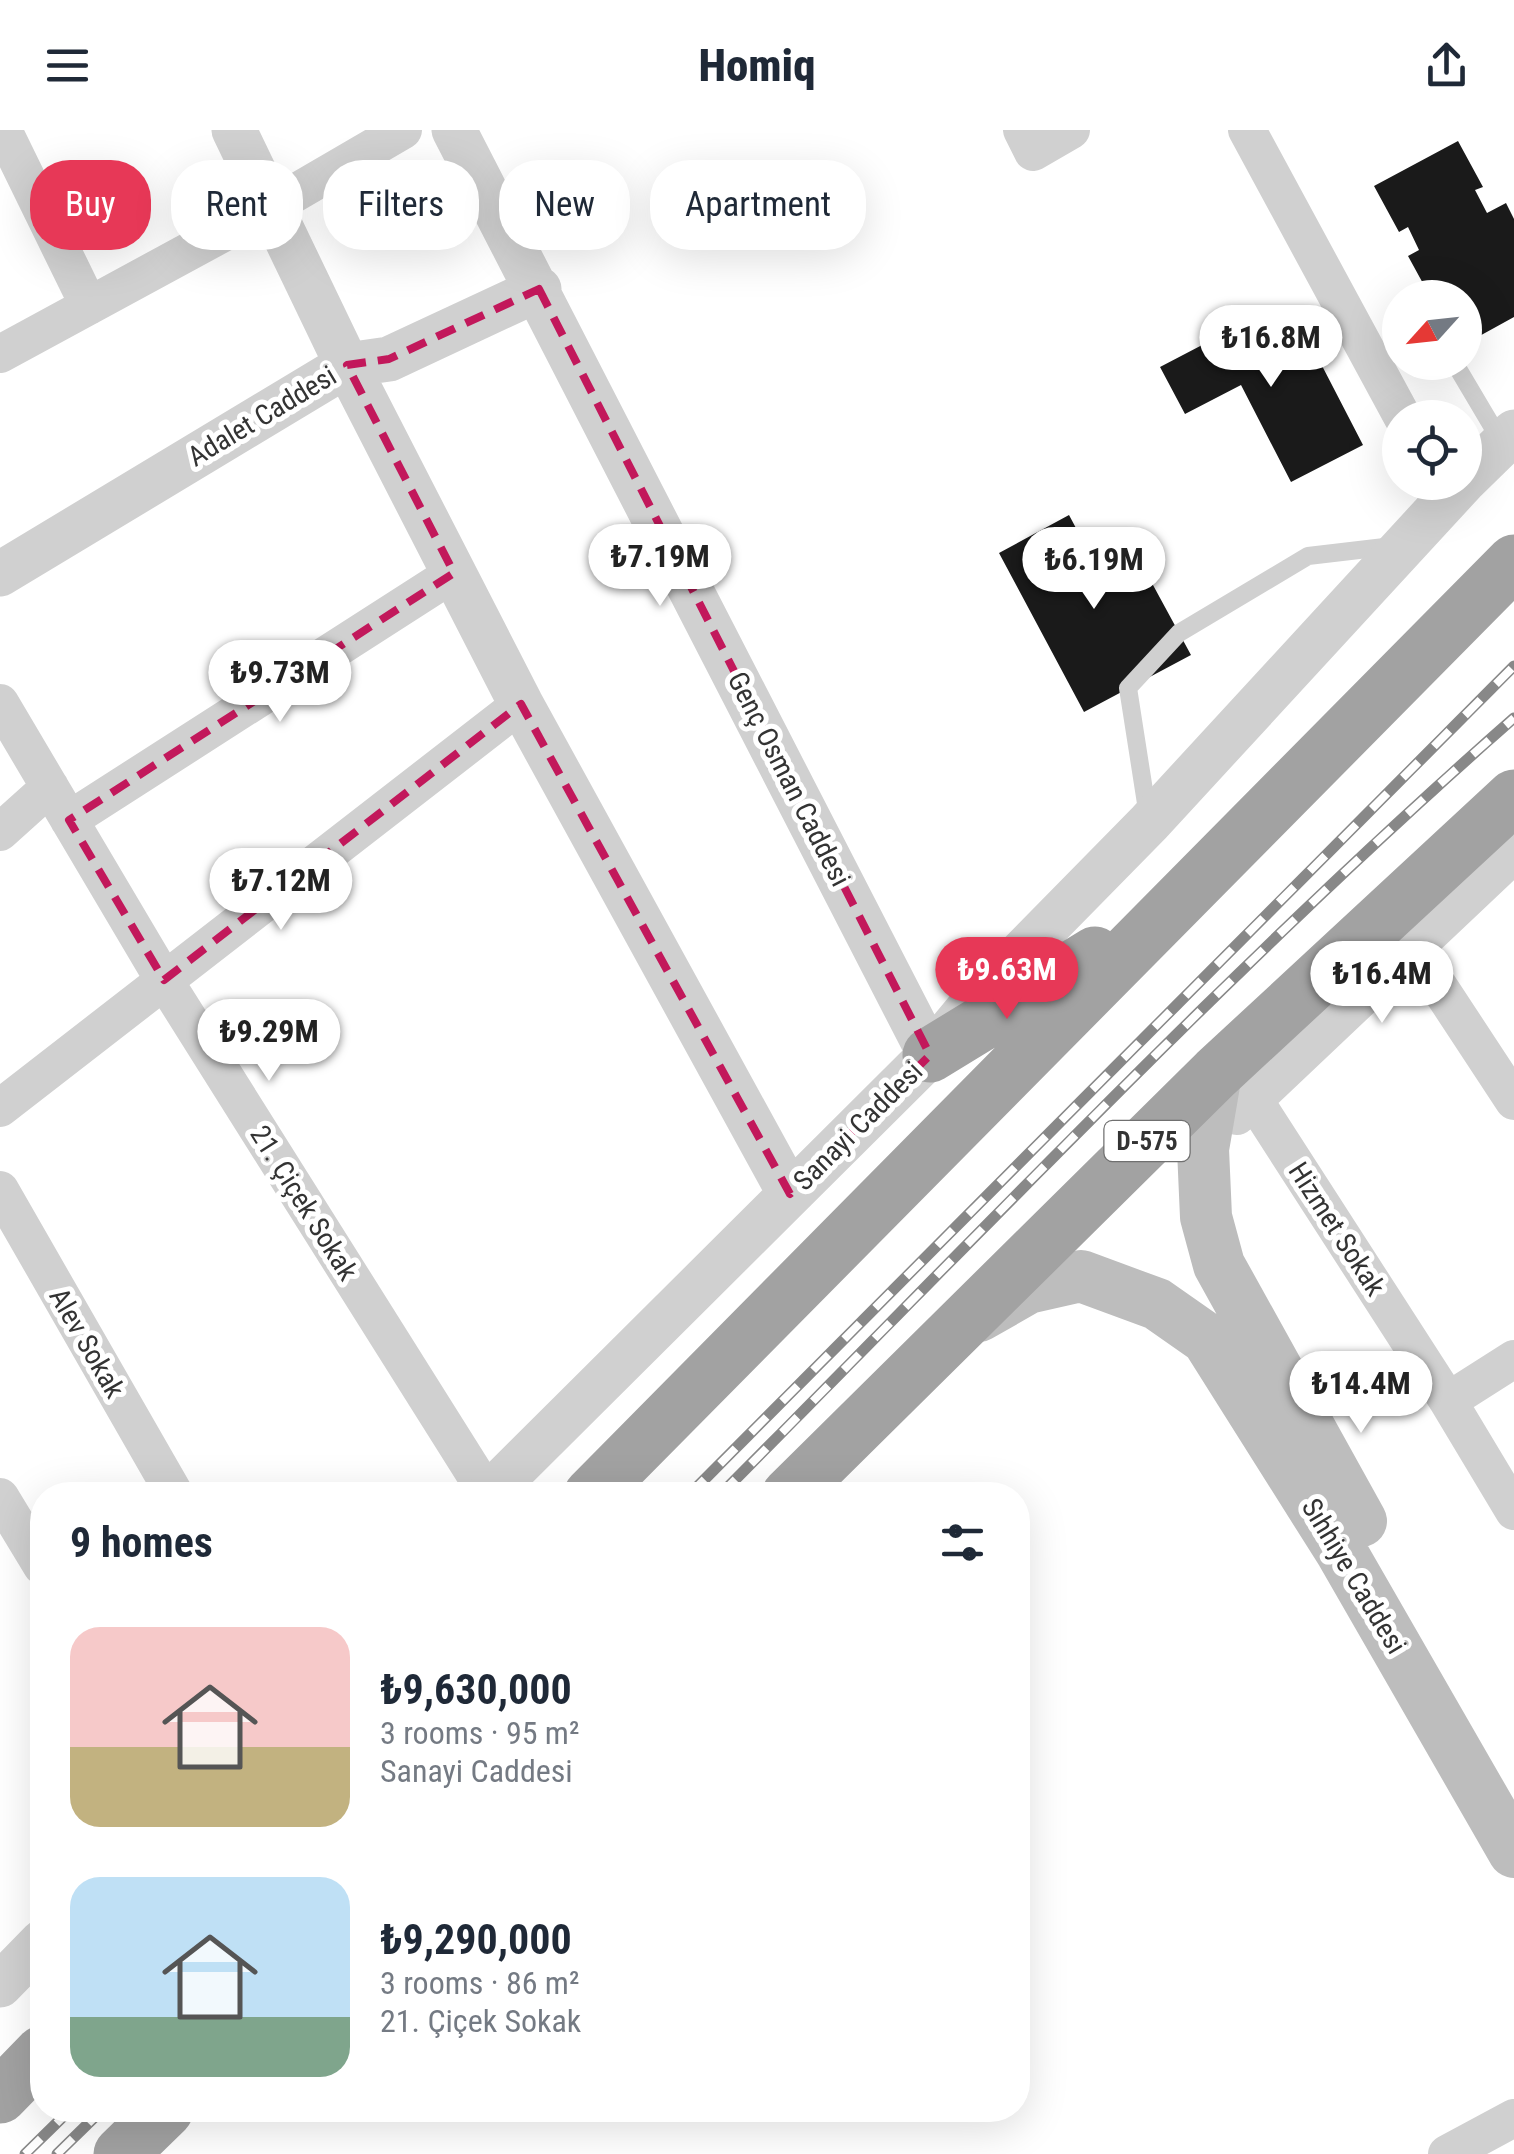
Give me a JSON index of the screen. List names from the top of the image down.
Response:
{
  "streets": {
    "highway": ["D-575"],
    "main road": ["Sıhhiye Caddesi"],
    "street": [
      "Adalet Caddesi",
      "Genç Osman Caddesi",
      "Sanayi Caddesi",
      "21. Çiçek Sokak",
      "Hizmet Sokak",
      "Alev Sokak"
    ]
  },
  "crossings": [
    ["Adalet Caddesi", "Genç Osman Caddesi"],
    ["Genç Osman Caddesi", "Sanayi Caddesi"],
    ["D-575", "Hizmet Sokak"],
    ["D-575", "Sıhhiye Caddesi"],
    ["Hizmet Sokak", "Sıhhiye Caddesi"]
  ],
  "north": "bottom left",
  "page": {
    "header": "Homiq",
    "chip": [
      "Buy",
      "Rent",
      "Filters",
      "New",
      "Apartment"
    ],
    "price": [
      "₺16.8M",
      "₺7.19M",
      "₺6.19M",
      "₺9.73M",
      "₺7.12M",
      "₺9.63M",
      "₺16.4M",
      "₺9.29M",
      "₺14.4M"
    ],
    "heading": "9 homes",
    "list": [
      {
        "name": "₺9,630,000",
        "note": "3 rooms · 95 m² · Sanayi Caddesi"
      },
      {
        "name": "₺9,290,000",
        "note": "3 rooms · 86 m² · 21. Çiçek Sokak"
      }
    ]
  }
}
